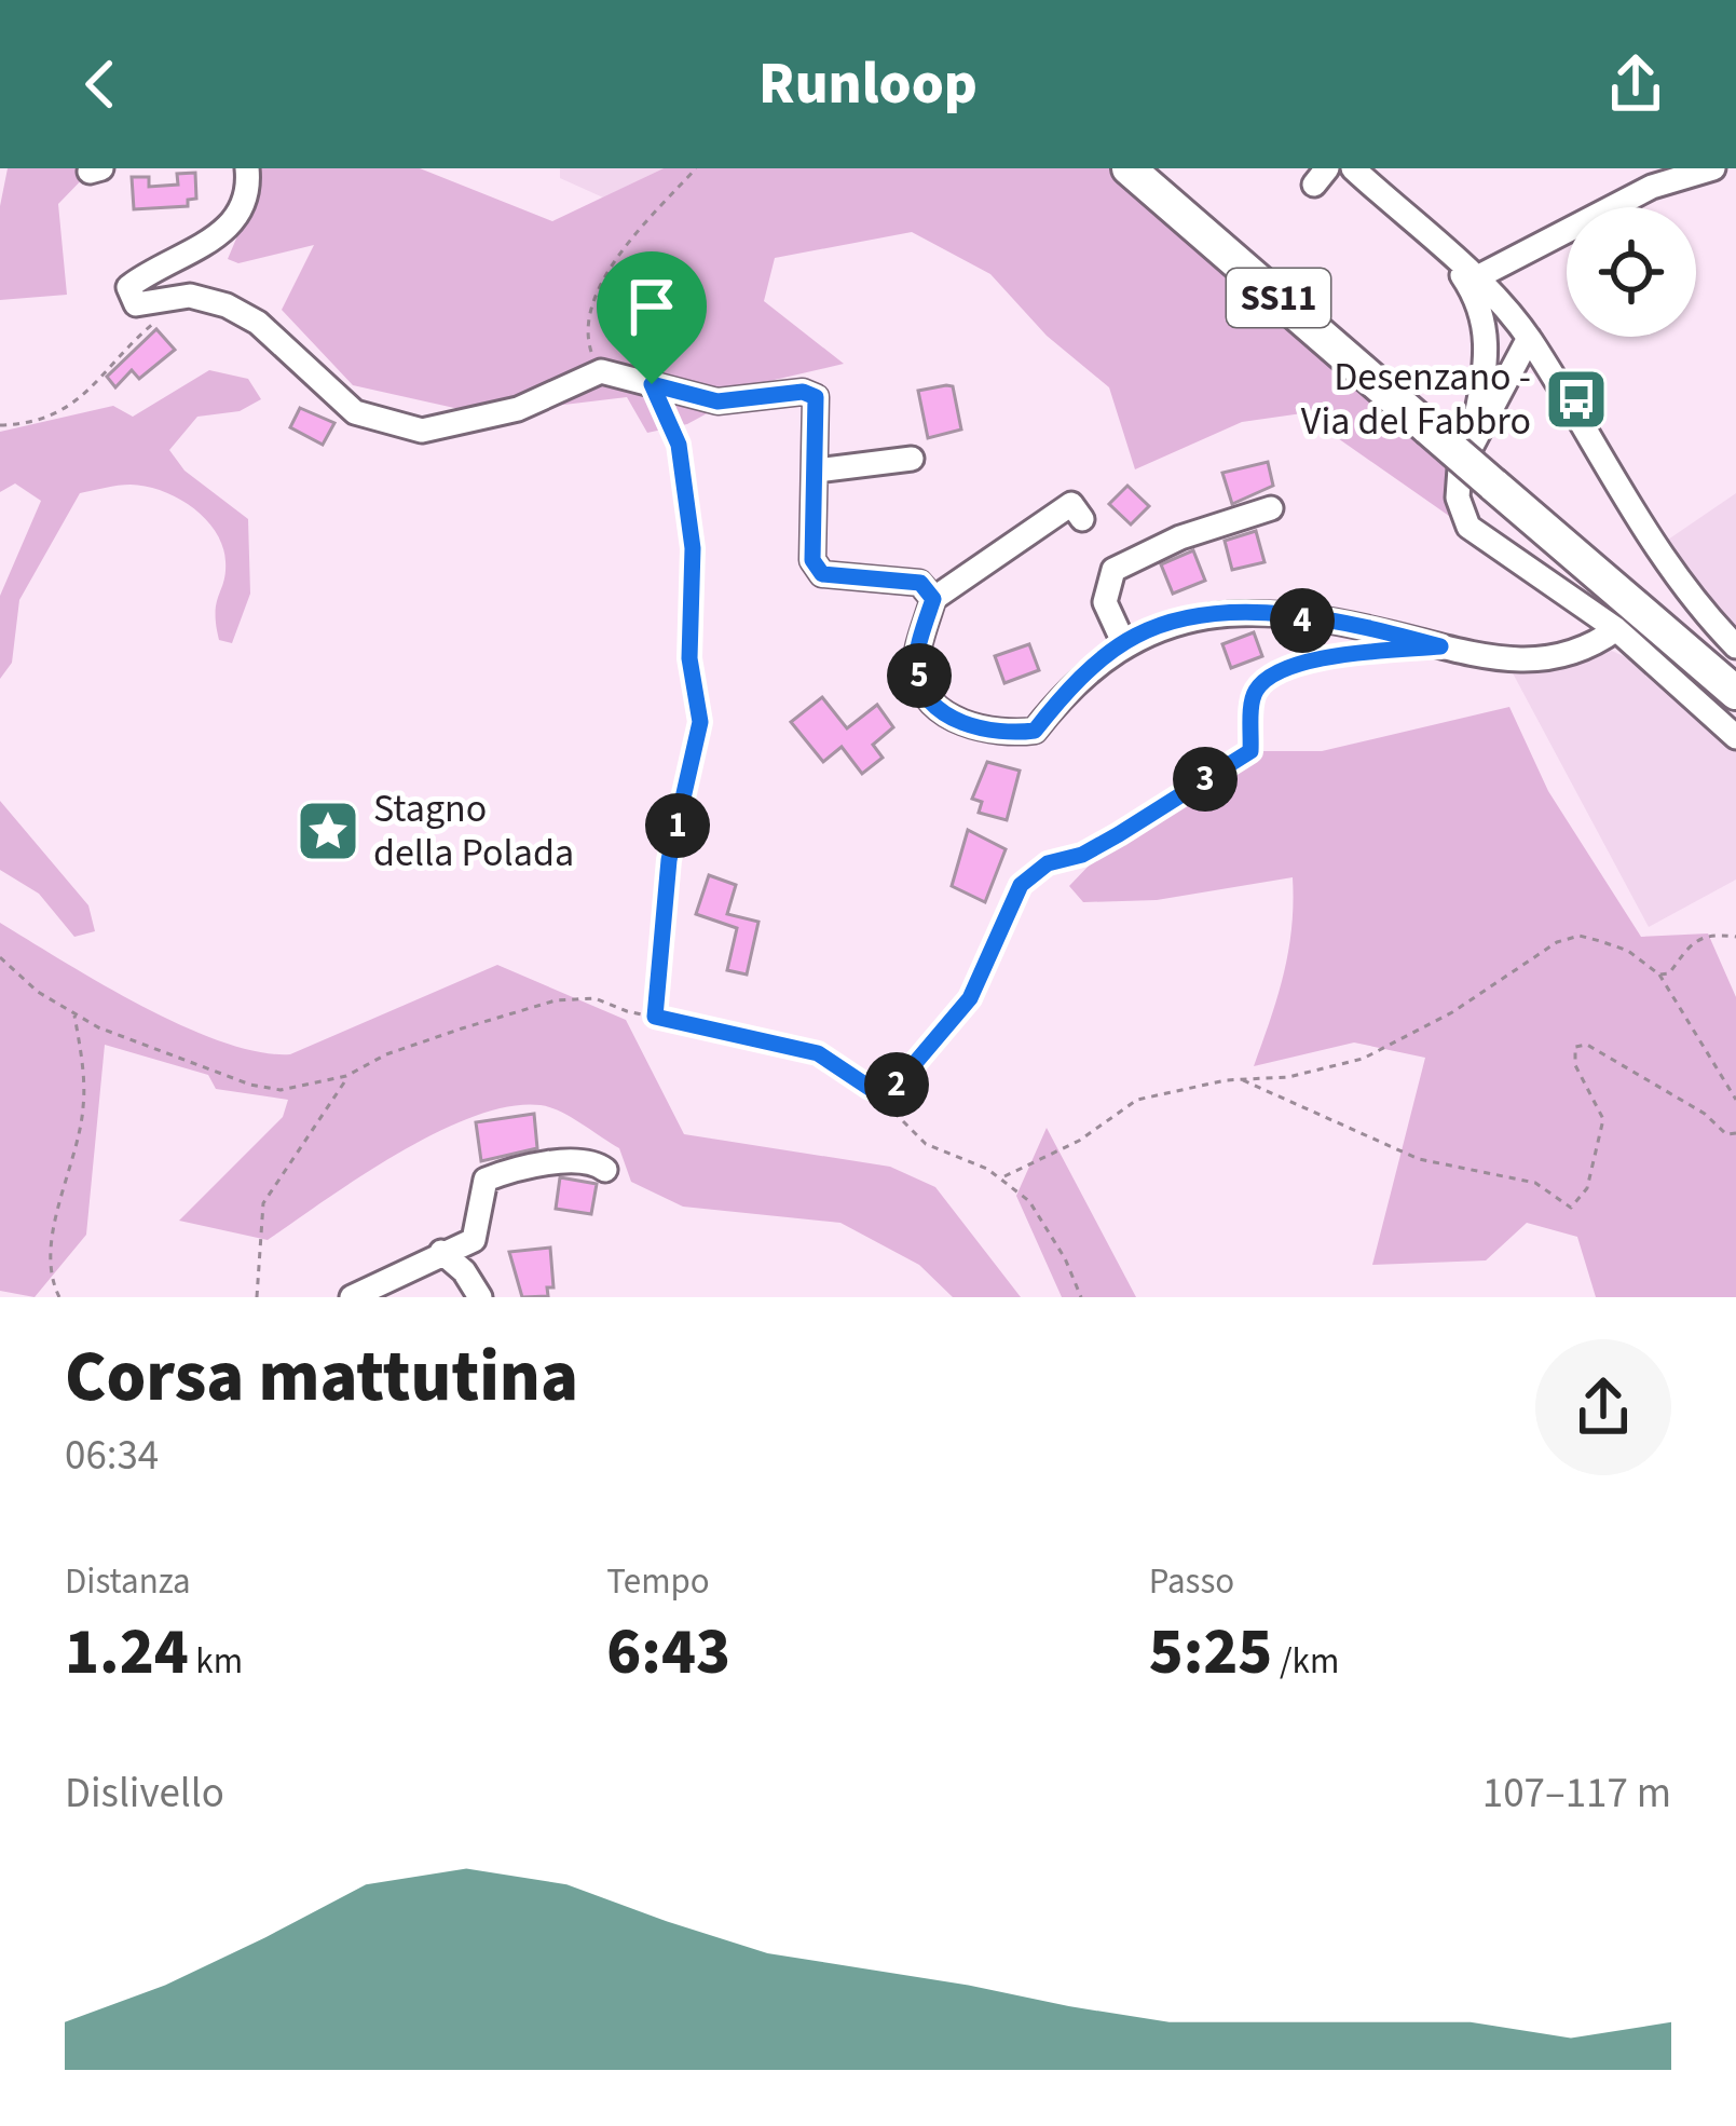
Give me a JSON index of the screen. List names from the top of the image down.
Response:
{
  "streets": {
    "highway": ["SS11"]
  },
  "places": {
    "bus stop": ["Desenzano - Via del Fabbro"],
    "place": ["Stagno della Polada"]
  },
  "page": {
    "header": "Runloop",
    "pins": [
      "4",
      "5",
      "3",
      "1",
      "2"
    ],
    "heading": ["Corsa mattutina", "06:34"],
    "stats": [
      ["Distanza", "1.24 km"],
      ["Tempo", "6:43"],
      ["Passo", "5:25 /km"]
    ],
    "chart": ["Dislivello", "107–117 m"]
  }
}
